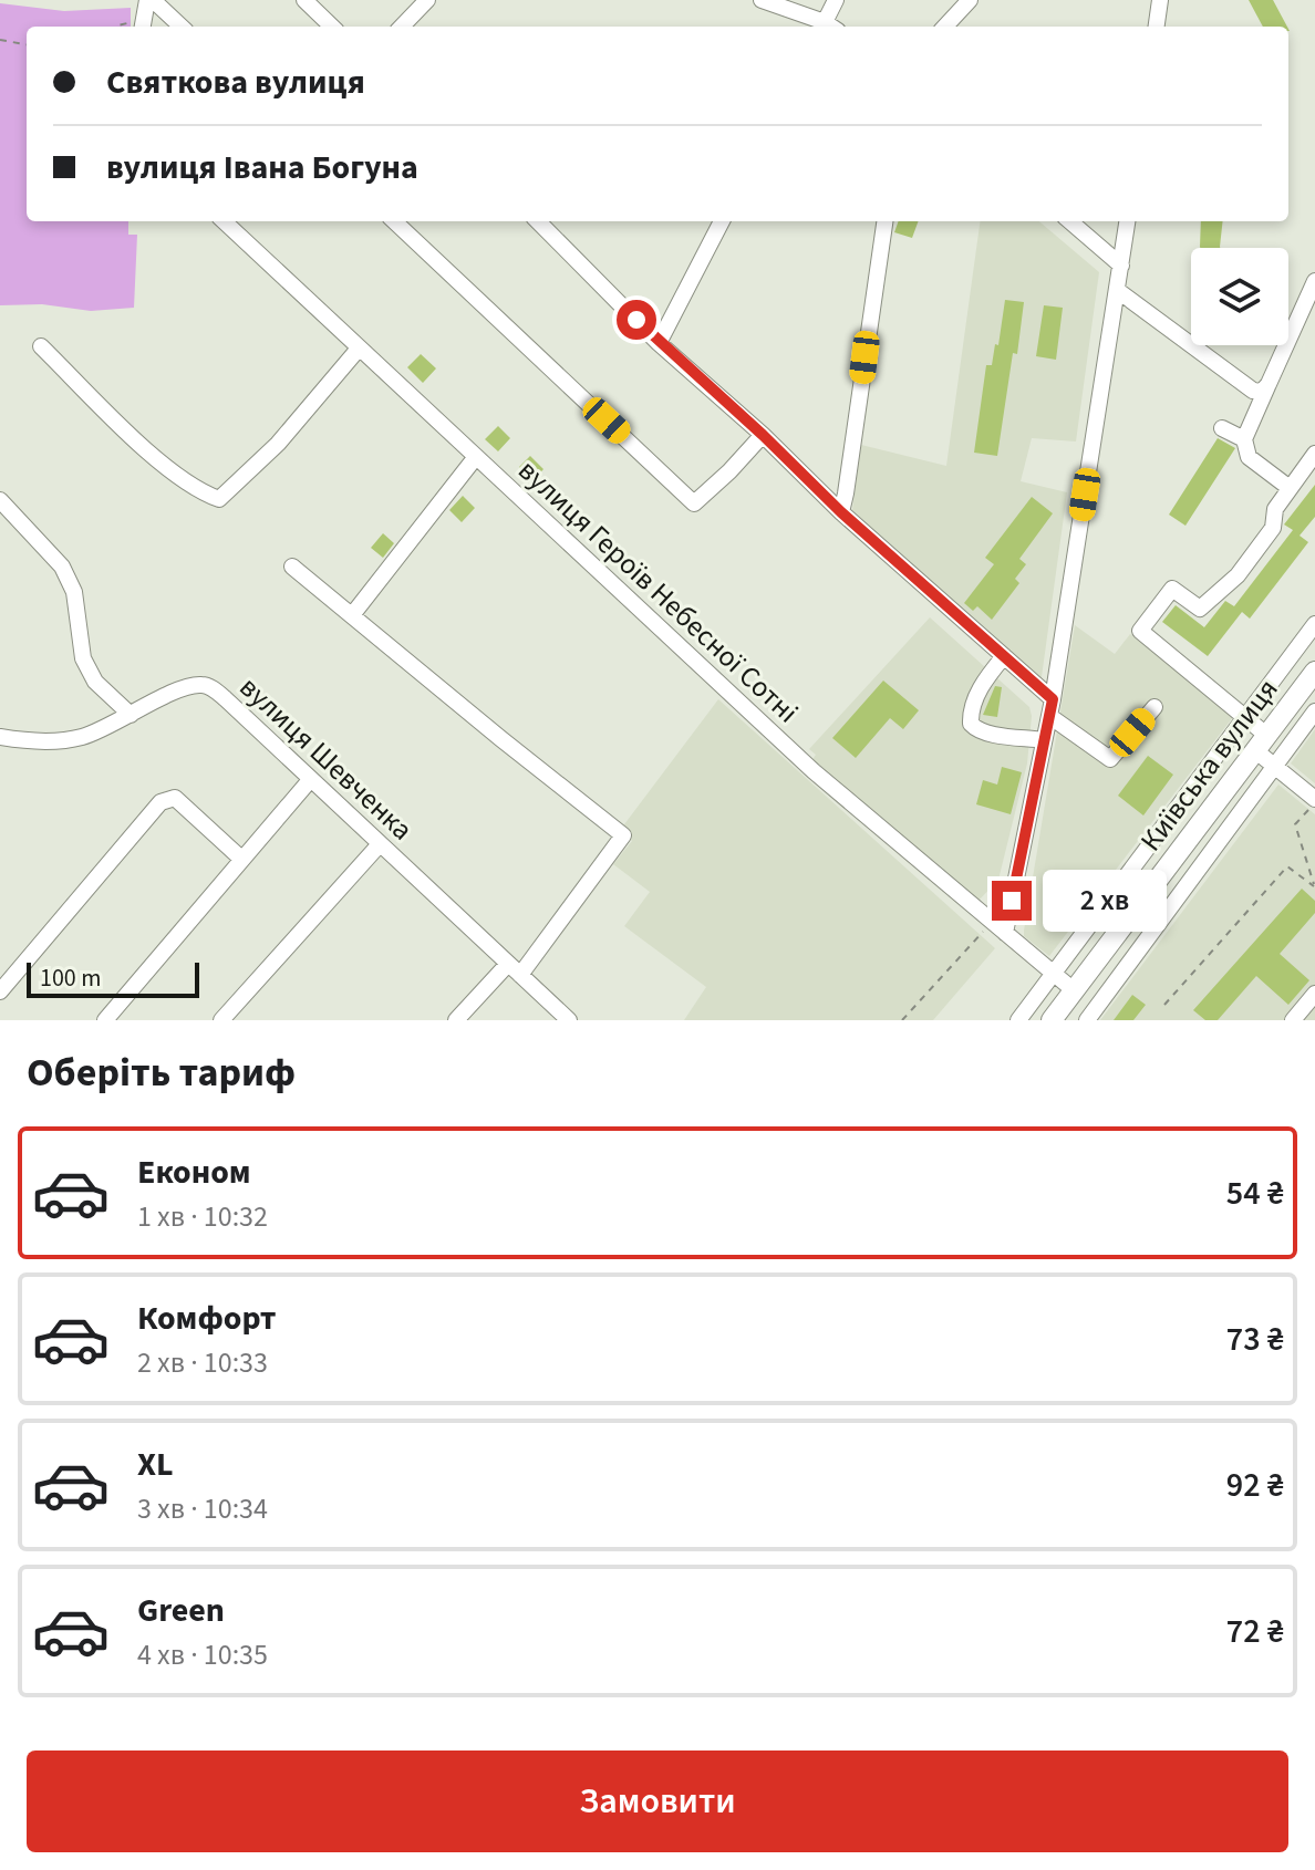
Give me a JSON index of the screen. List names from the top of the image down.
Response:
{
  "streets": {
    "main road": ["Київська вулиця"],
    "street": ["вулиця Героїв Небесної Сотні", "вулиця Шевченка"]
  },
  "crossings": [
    ["вулиця Героїв Небесної Сотні", "Київська вулиця"]
  ],
  "scale_bar": "100 m",
  "page": {
    "banner": ["Святкова вулиця", "вулиця Івана Богуна"],
    "bubble": "2 хв",
    "scale": "100 m",
    "heading": "Оберіть тариф",
    "list": [
      {
        "name": "Економ",
        "note": "1 хв · 10:32",
        "value": "54 ₴"
      },
      {
        "name": "Комфорт",
        "note": "2 хв · 10:33",
        "value": "73 ₴"
      },
      {
        "name": "XL",
        "note": "3 хв · 10:34",
        "value": "92 ₴"
      },
      {
        "name": "Green",
        "note": "4 хв · 10:35",
        "value": "72 ₴"
      }
    ],
    "buttons": "Замовити"
  }
}
